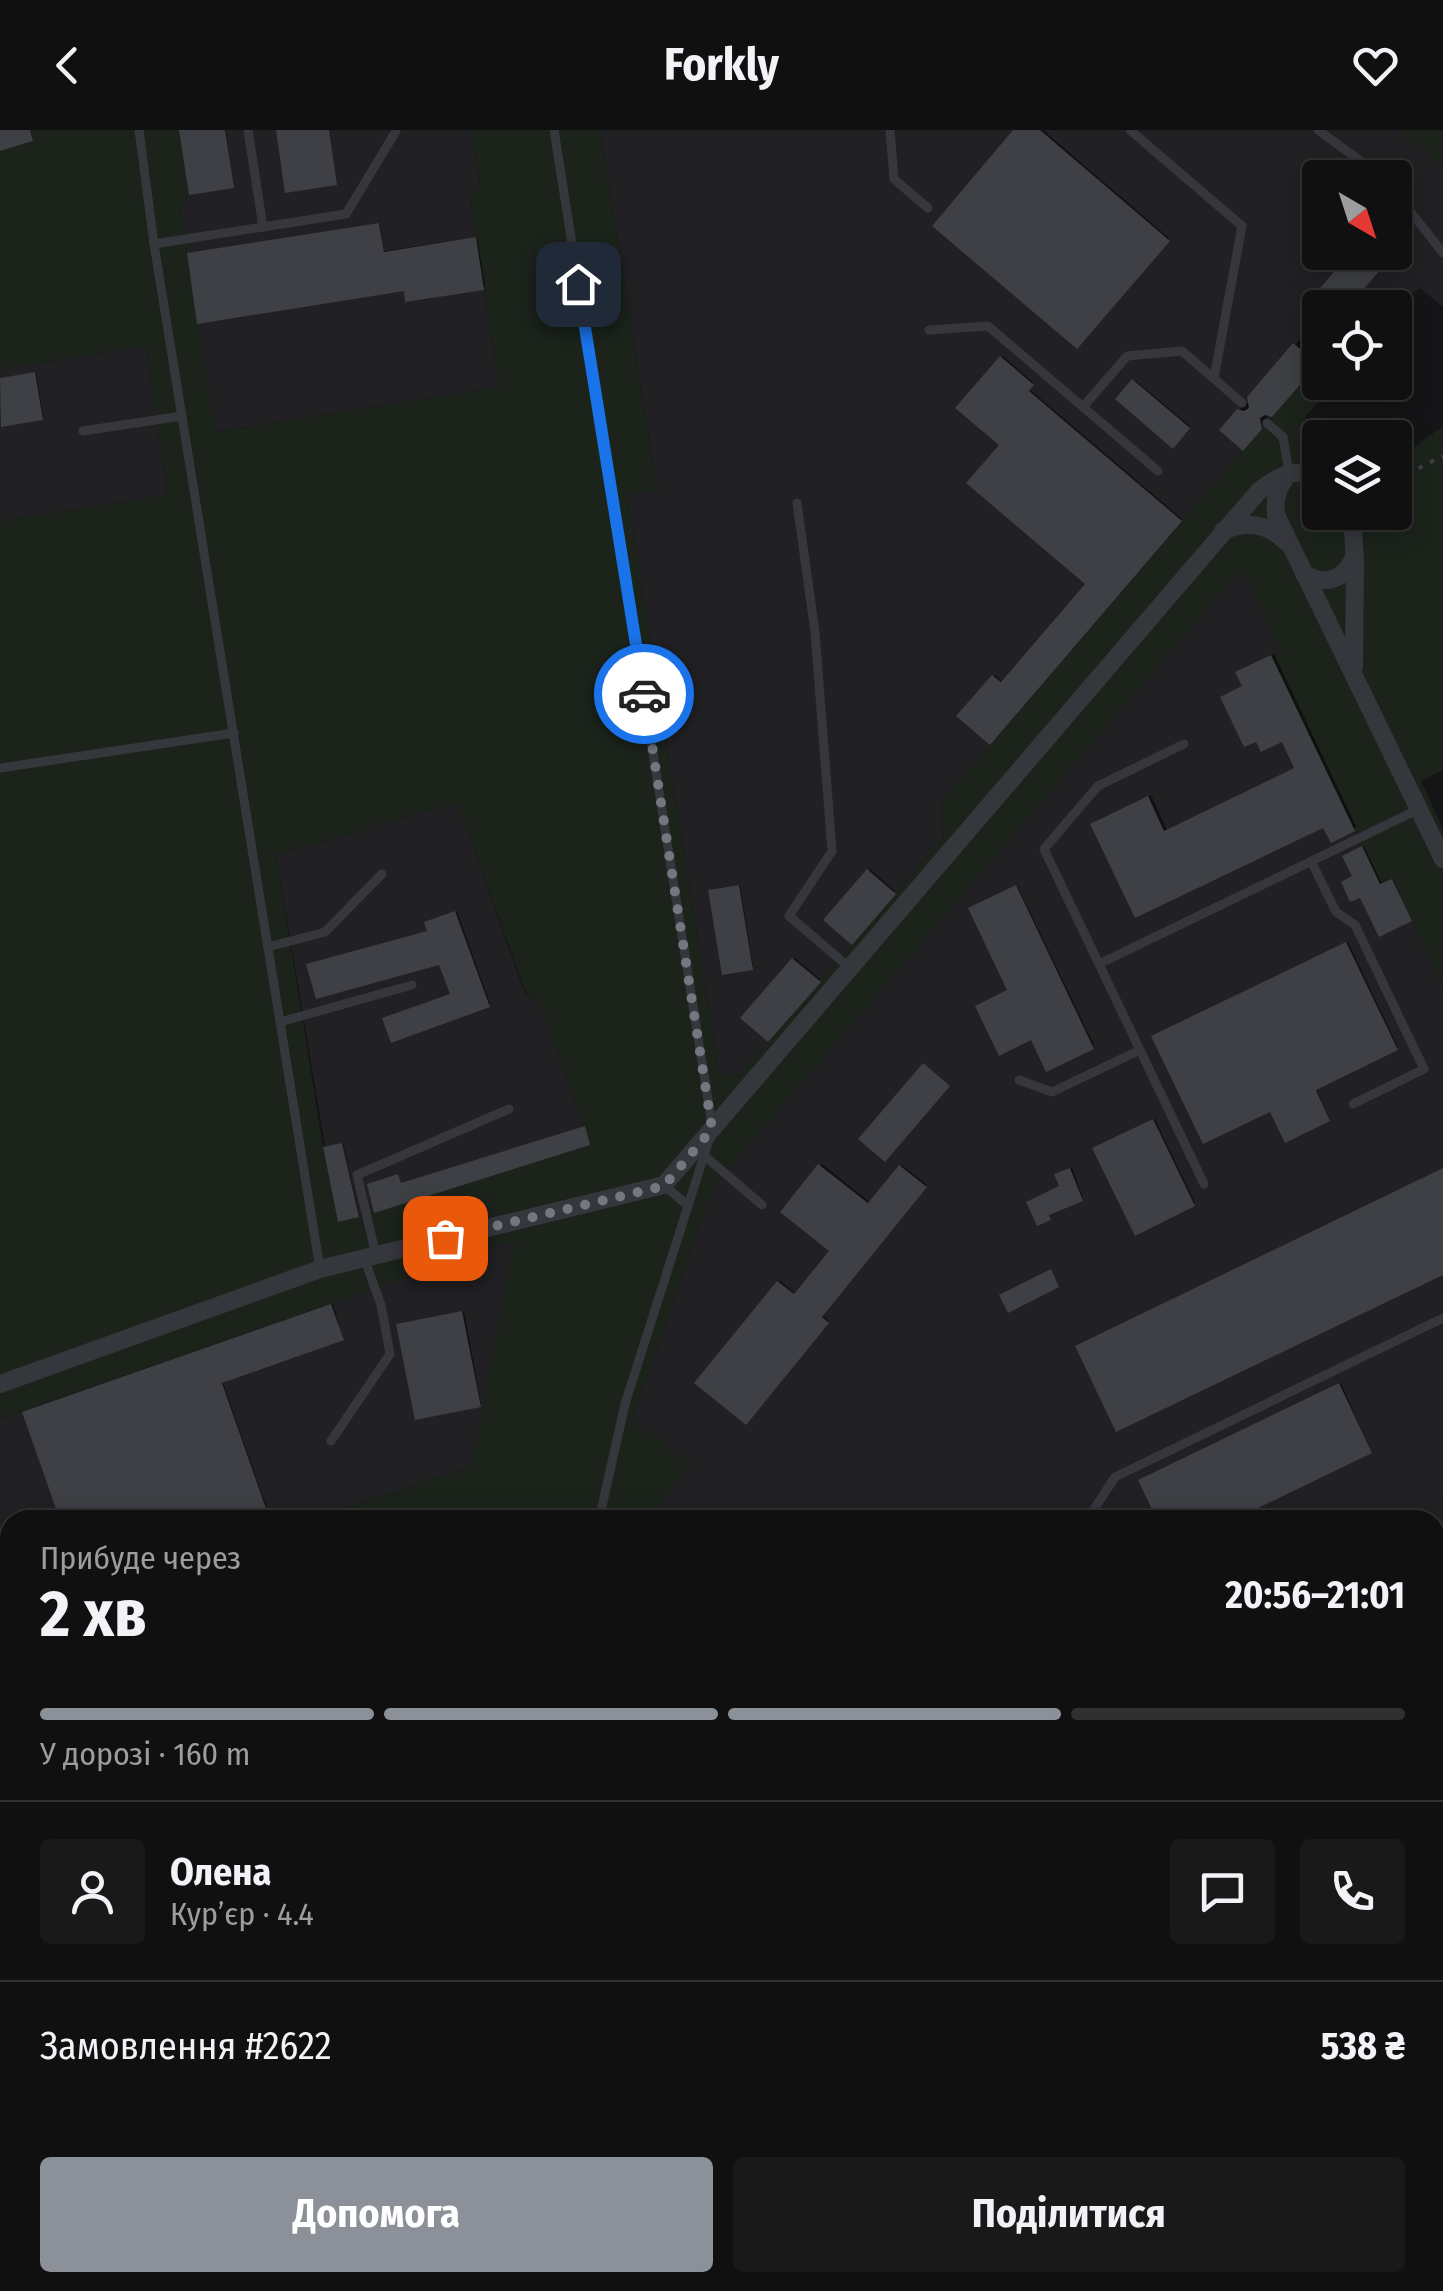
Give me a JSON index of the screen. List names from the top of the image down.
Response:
{
  "north": "bottom right",
  "page": {
    "header": "Forkly",
    "heading": ["2 хв", "Прибуде через", "20:56–21:01"],
    "panel": [
      "Олена",
      "Кур’єр · 4.4",
      "Замовлення #2622",
      "538 ₴"
    ],
    "bar": "У дорозі · 160 m",
    "buttons": ["Допомога", "Поділитися"]
  }
}
